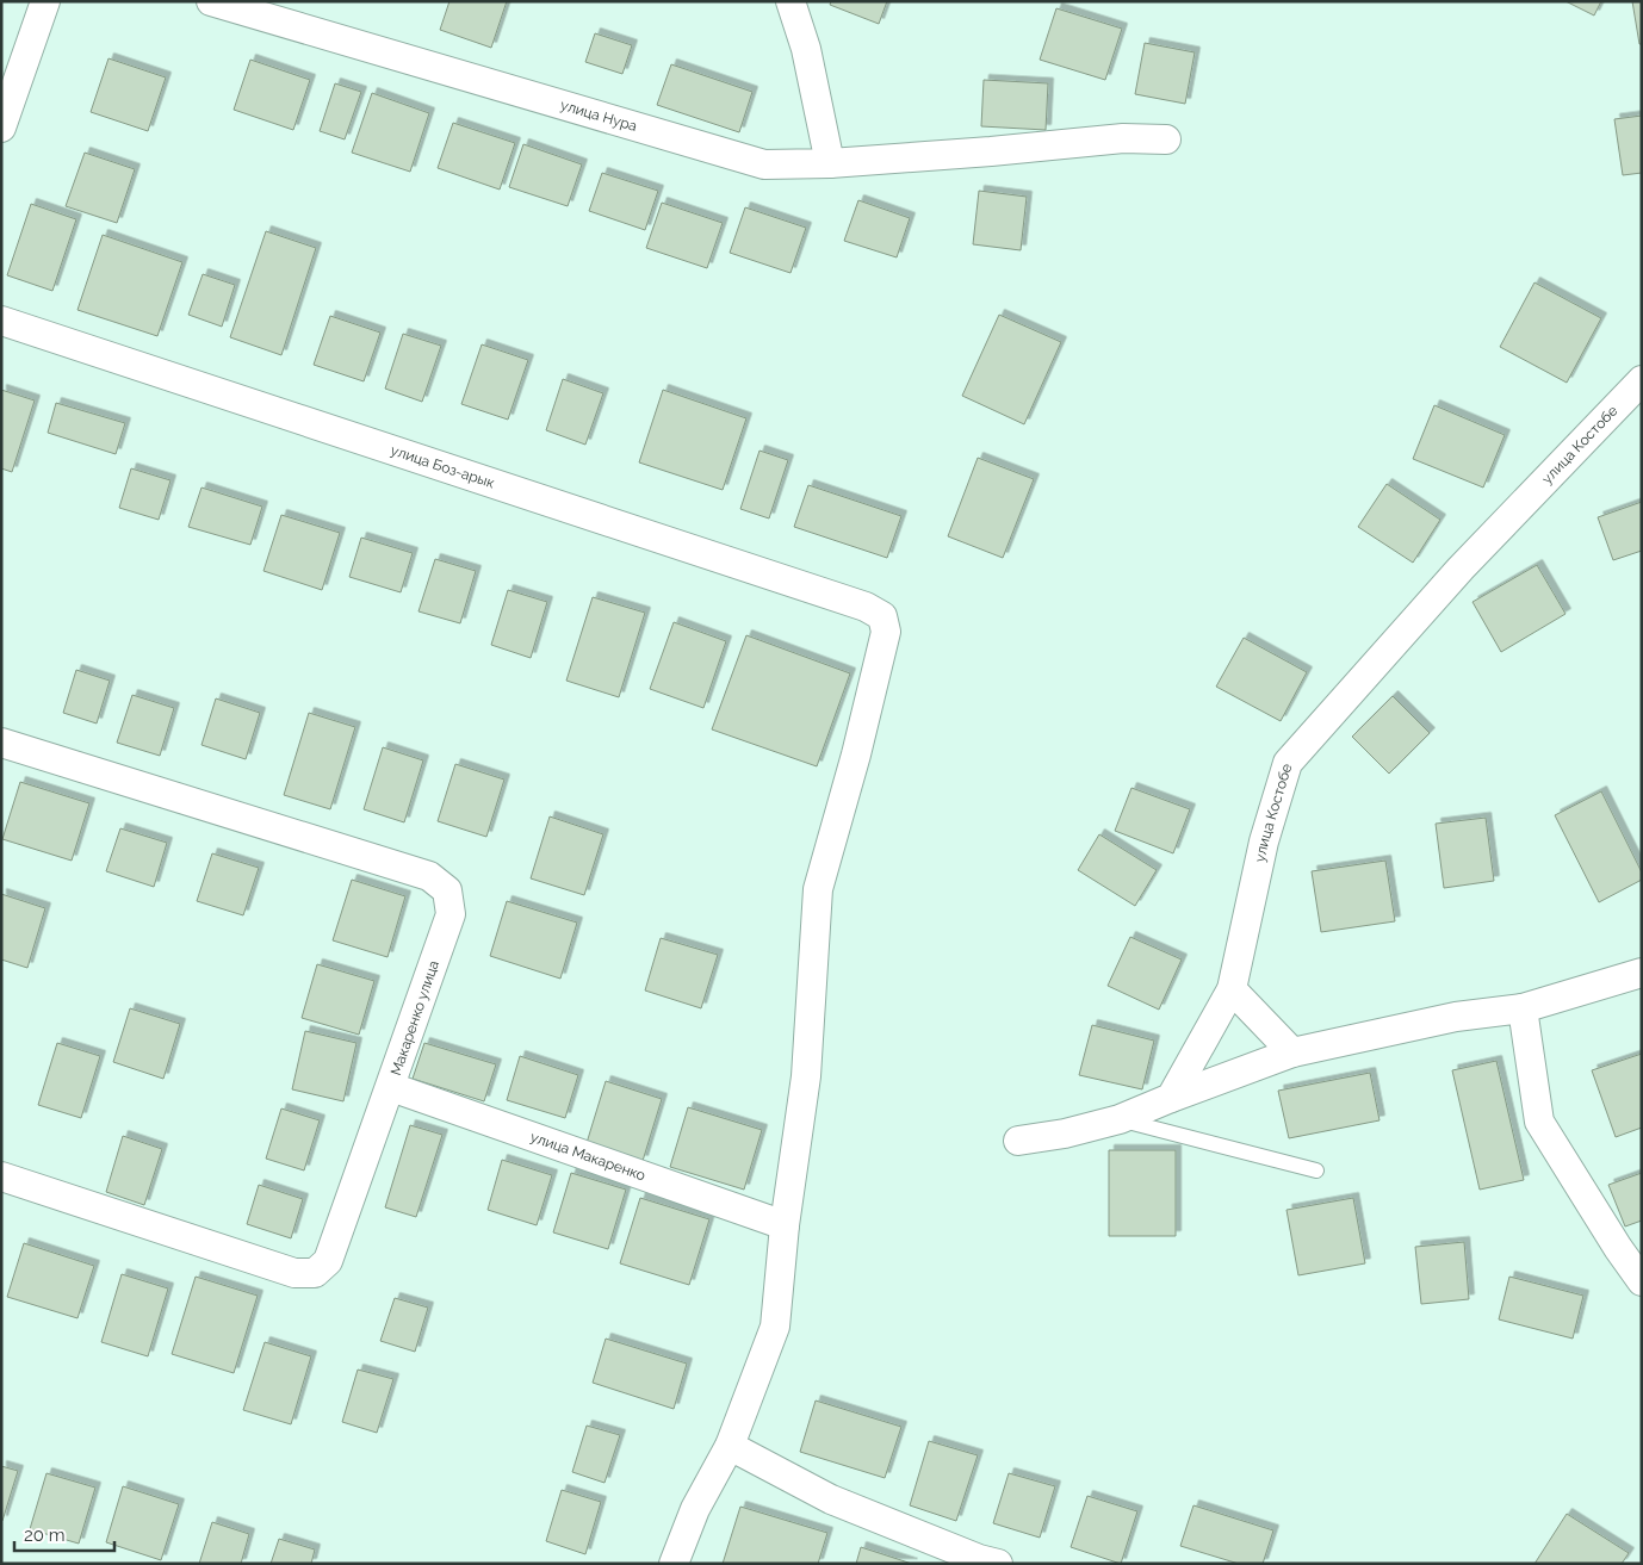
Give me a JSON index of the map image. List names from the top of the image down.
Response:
{
  "streets": {
    "street": [
      "улица Нура",
      "улица Костобе",
      "улица Боз-арык",
      "Макаренко улица",
      "улица Макаренко"
    ]
  },
  "crossings": [
    ["улица Боз-арык", "улица Макаренко"],
    ["Макаренко улица", "улица Макаренко"]
  ],
  "scale_bar": "20 m"
}
